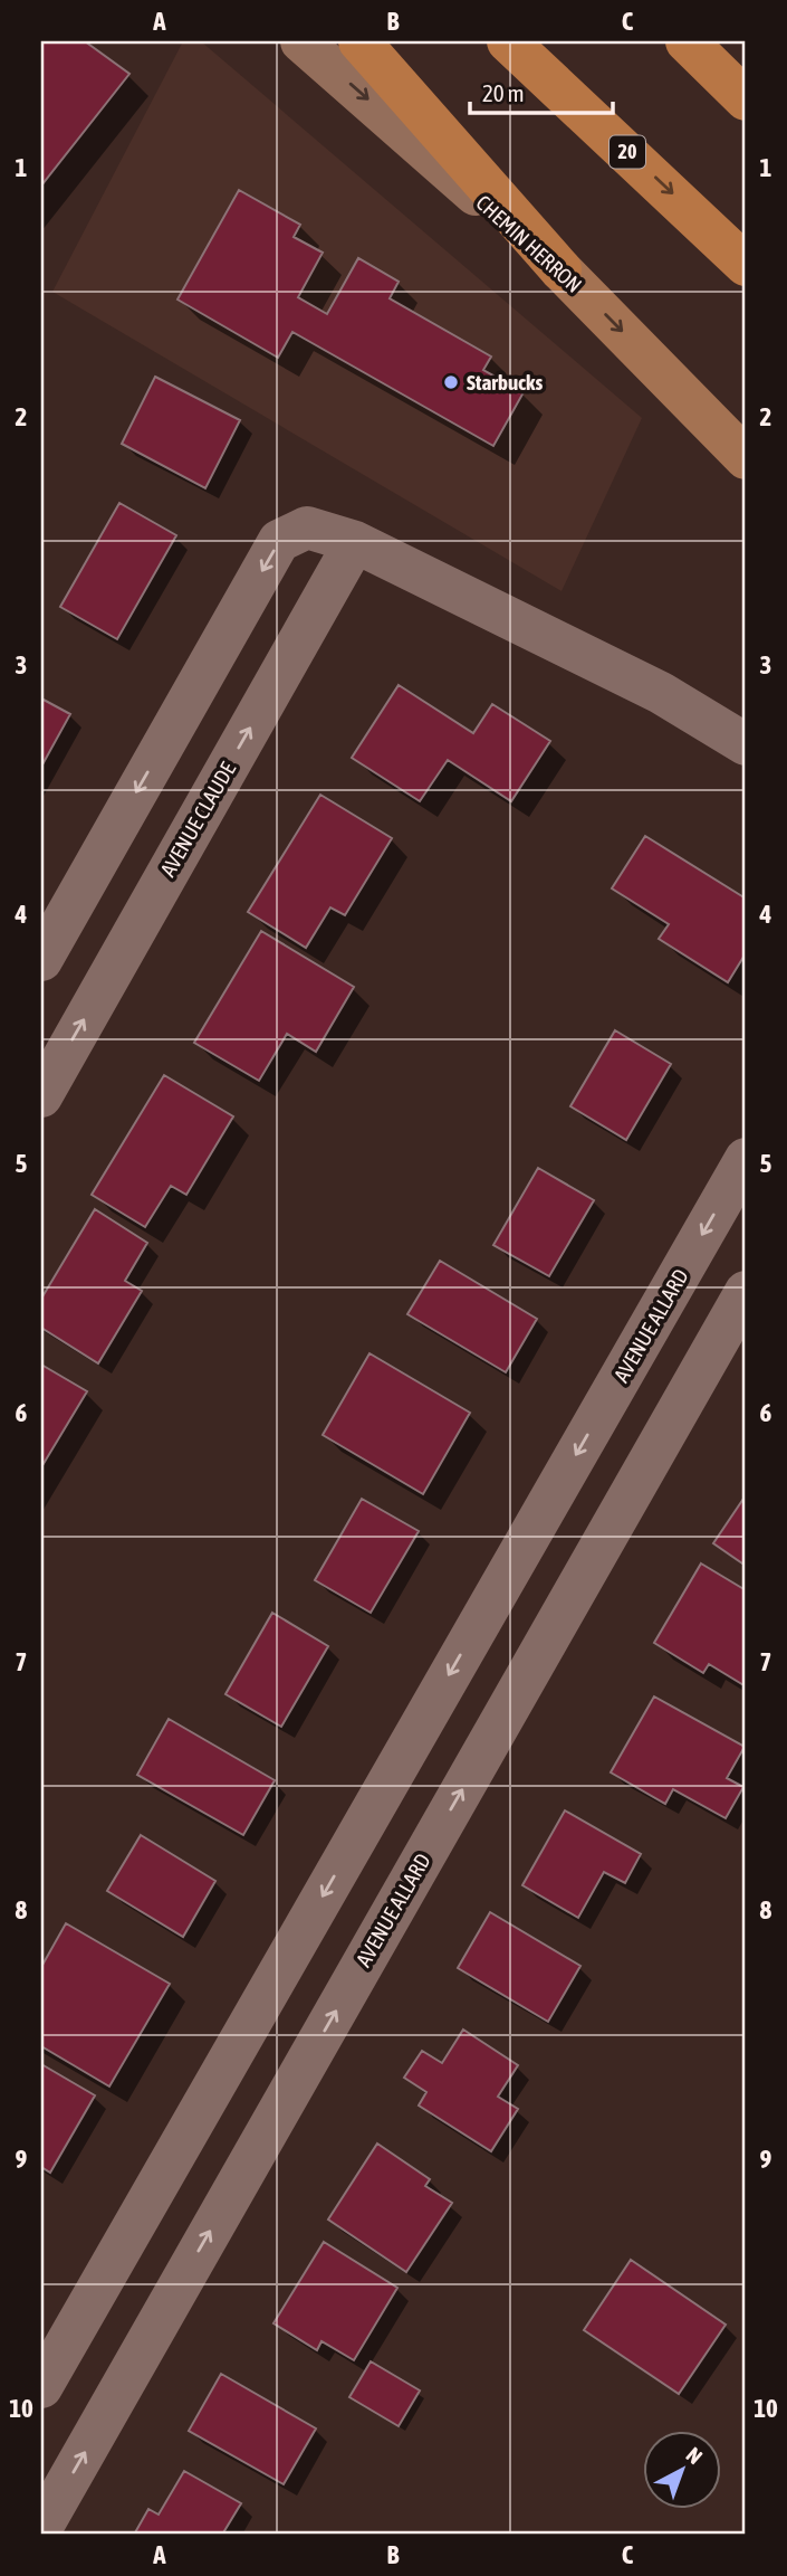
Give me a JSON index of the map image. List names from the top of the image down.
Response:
{
  "streets": {
    "highway": ["20"],
    "main road": ["CHEMIN HERRON"],
    "street": ["AVENUE CLAUDE", "AVENUE ALLARD"]
  },
  "one_way": ["CHEMIN HERRON"],
  "places": ["Starbucks"],
  "scale_bar": "20 m",
  "north": "top right",
  "grid": {
    "columns": ["A", "B", "C"],
    "rows": [
      "1",
      "2",
      "3",
      "4",
      "5",
      "6",
      "7",
      "8",
      "9",
      "10"
    ]
  }
}
